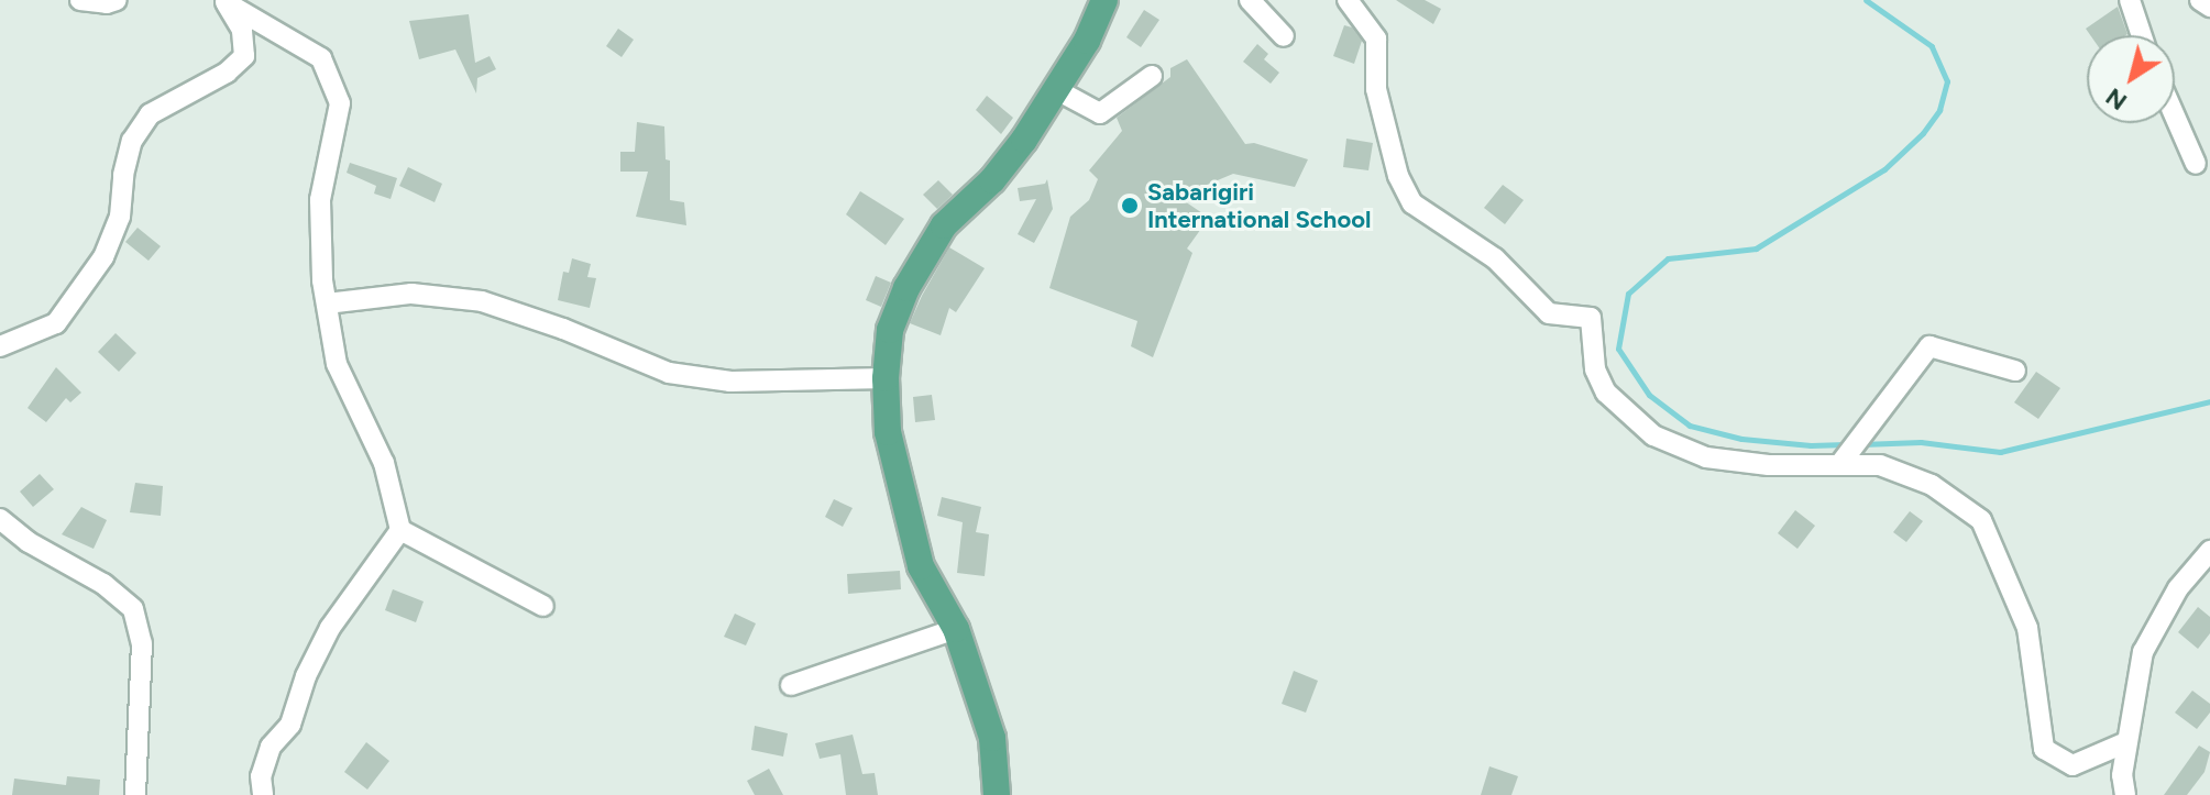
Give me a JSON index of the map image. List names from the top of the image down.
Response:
{
  "places": ["Sabarigiri International School"],
  "north": "bottom left"
}
